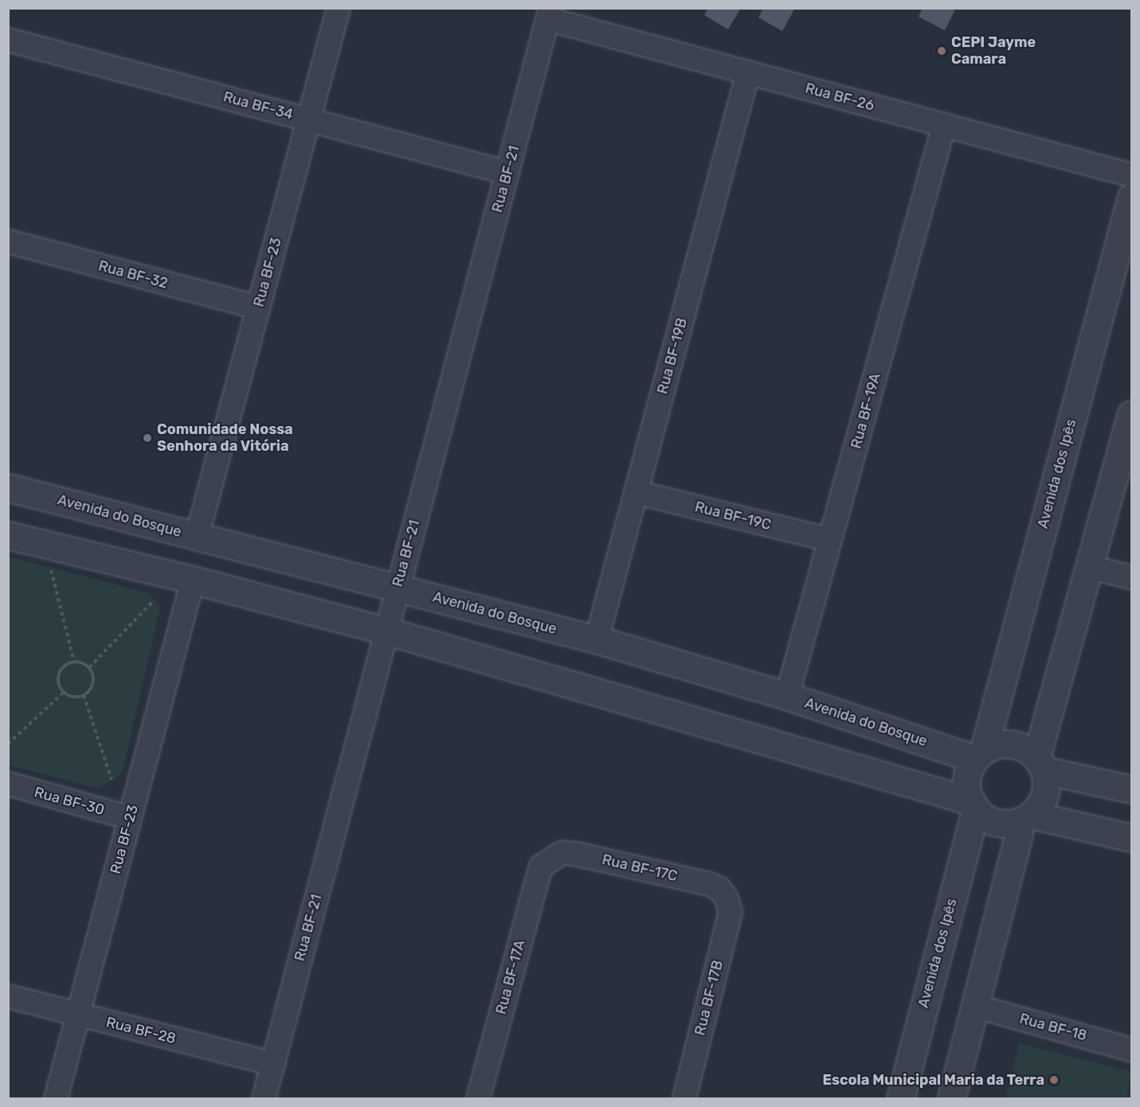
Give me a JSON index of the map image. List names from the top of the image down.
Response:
{
  "streets": {
    "street": [
      "Rua BF-26",
      "Rua BF-34",
      "Rua BF-21",
      "Rua BF-23",
      "Rua BF-32",
      "Rua BF-19B",
      "Rua BF-19A",
      "Avenida dos Ipês",
      "Avenida do Bosque",
      "Rua BF-19C",
      "Rua BF-30",
      "Rua BF-17C",
      "Rua BF-17A",
      "Rua BF-17B",
      "Rua BF-18",
      "Rua BF-28"
    ]
  },
  "crossings": [
    ["Rua BF-26", "Rua BF-21"],
    ["Rua BF-26", "Rua BF-19B"],
    ["Rua BF-26", "Rua BF-19A"],
    ["Rua BF-34", "Rua BF-21"],
    ["Rua BF-34", "Rua BF-23"],
    ["Rua BF-21", "Avenida do Bosque"],
    ["Rua BF-21", "Rua BF-28"],
    ["Rua BF-23", "Rua BF-32"],
    ["Rua BF-23", "Avenida do Bosque"],
    ["Rua BF-23", "Rua BF-30"],
    ["Rua BF-23", "Rua BF-28"],
    ["Rua BF-19B", "Avenida do Bosque"],
    ["Rua BF-19B", "Rua BF-19C"],
    ["Rua BF-19A", "Avenida do Bosque"],
    ["Rua BF-19A", "Rua BF-19C"],
    ["Avenida dos Ipês", "Avenida do Bosque"],
    ["Rua BF-17C", "Rua BF-17A"],
    ["Rua BF-17C", "Rua BF-17B"]
  ],
  "places": ["CEPI Jayme Camara", "Comunidade Nossa Senhora da Vitória", "Escola Municipal Maria da Terra"]
}
